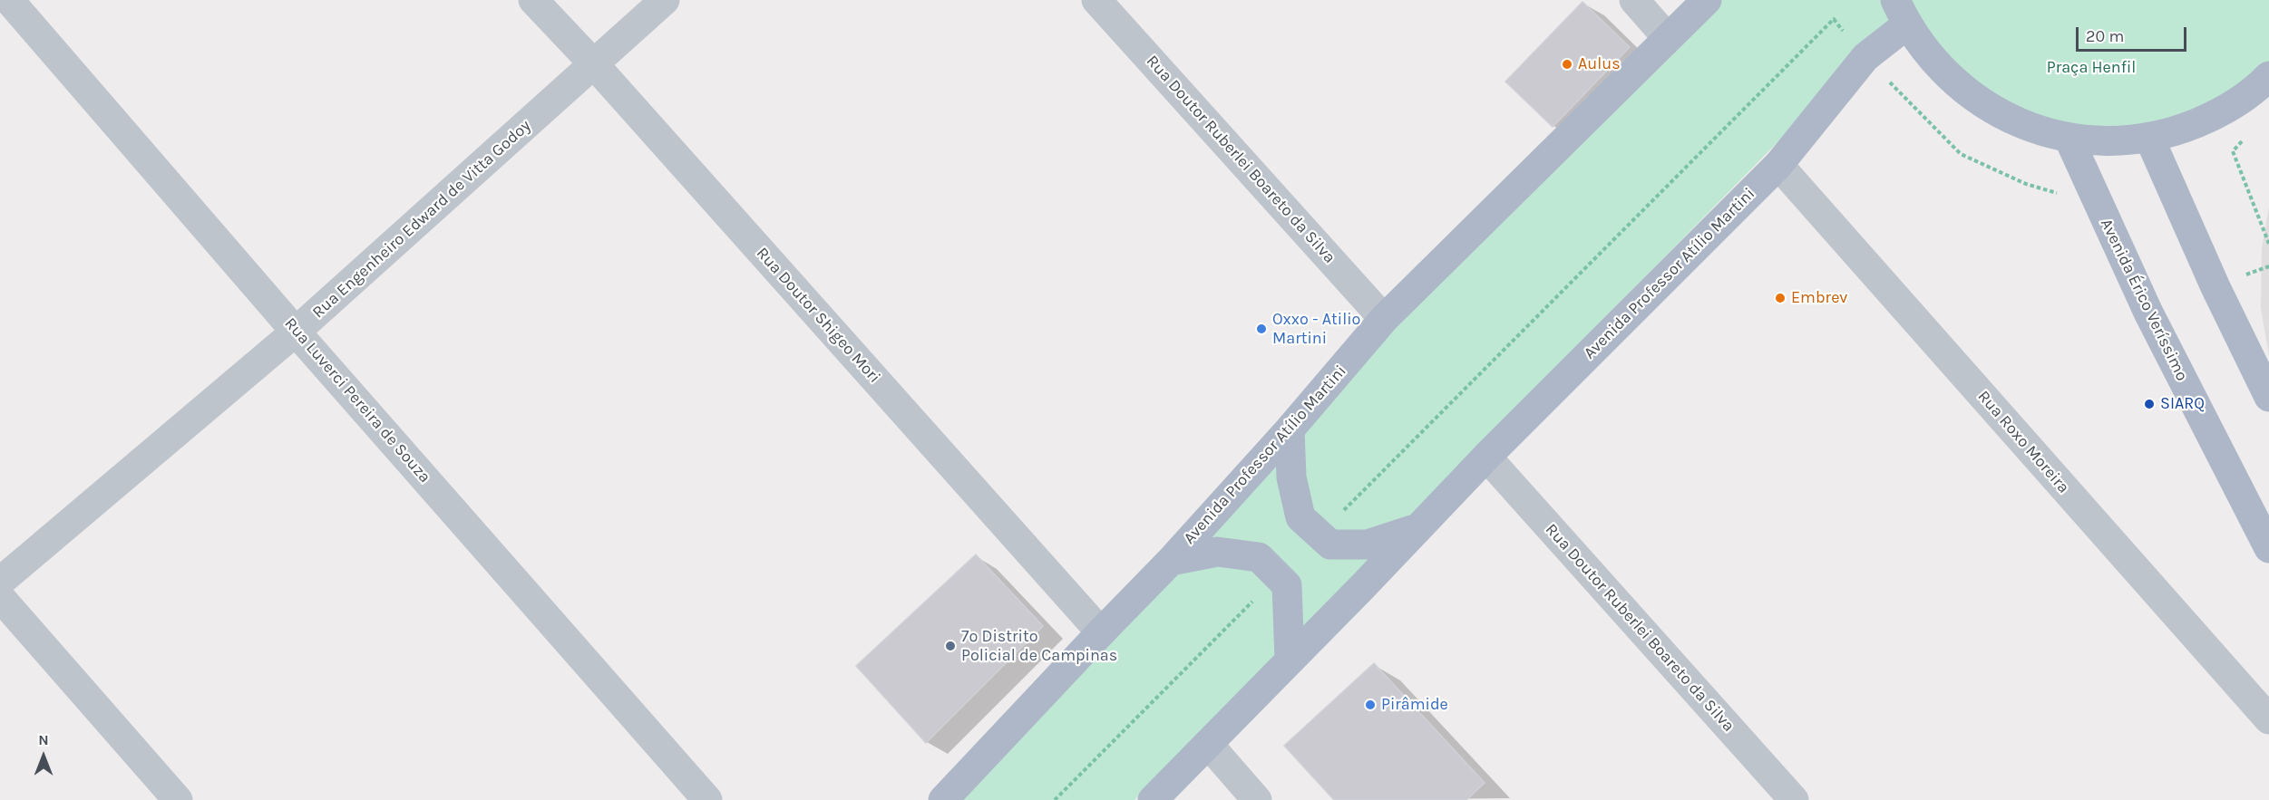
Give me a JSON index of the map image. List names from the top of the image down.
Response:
{
  "streets": {
    "main road": ["Avenida Professor Atílio Martini", "Avenida Érico Veríssimo"],
    "street": [
      "Rua Doutor Ruberlei Boareto da Silva",
      "Rua Engenheiro Edward de Vitta Godoy",
      "Rua Doutor Shigeo Mori",
      "Rua Luverci Pereira de Souza",
      "Rua Roxo Moreira"
    ]
  },
  "crossings": [
    ["Rua Doutor Ruberlei Boareto da Silva", "Avenida Professor Atílio Martini"],
    ["Rua Engenheiro Edward de Vitta Godoy", "Rua Doutor Shigeo Mori"],
    ["Rua Engenheiro Edward de Vitta Godoy", "Rua Luverci Pereira de Souza"],
    ["Avenida Professor Atílio Martini", "Rua Doutor Shigeo Mori"],
    ["Avenida Professor Atílio Martini", "Rua Roxo Moreira"]
  ],
  "parks": ["Praça Henfil"],
  "places": [
    "Aulus",
    "Embrev",
    "Oxxo - Atilio Martini",
    "SIARQ",
    "7º Distrito Policial de Campinas",
    "Pirâmide"
  ],
  "scale_bar": "20 m",
  "north": "top"
}
